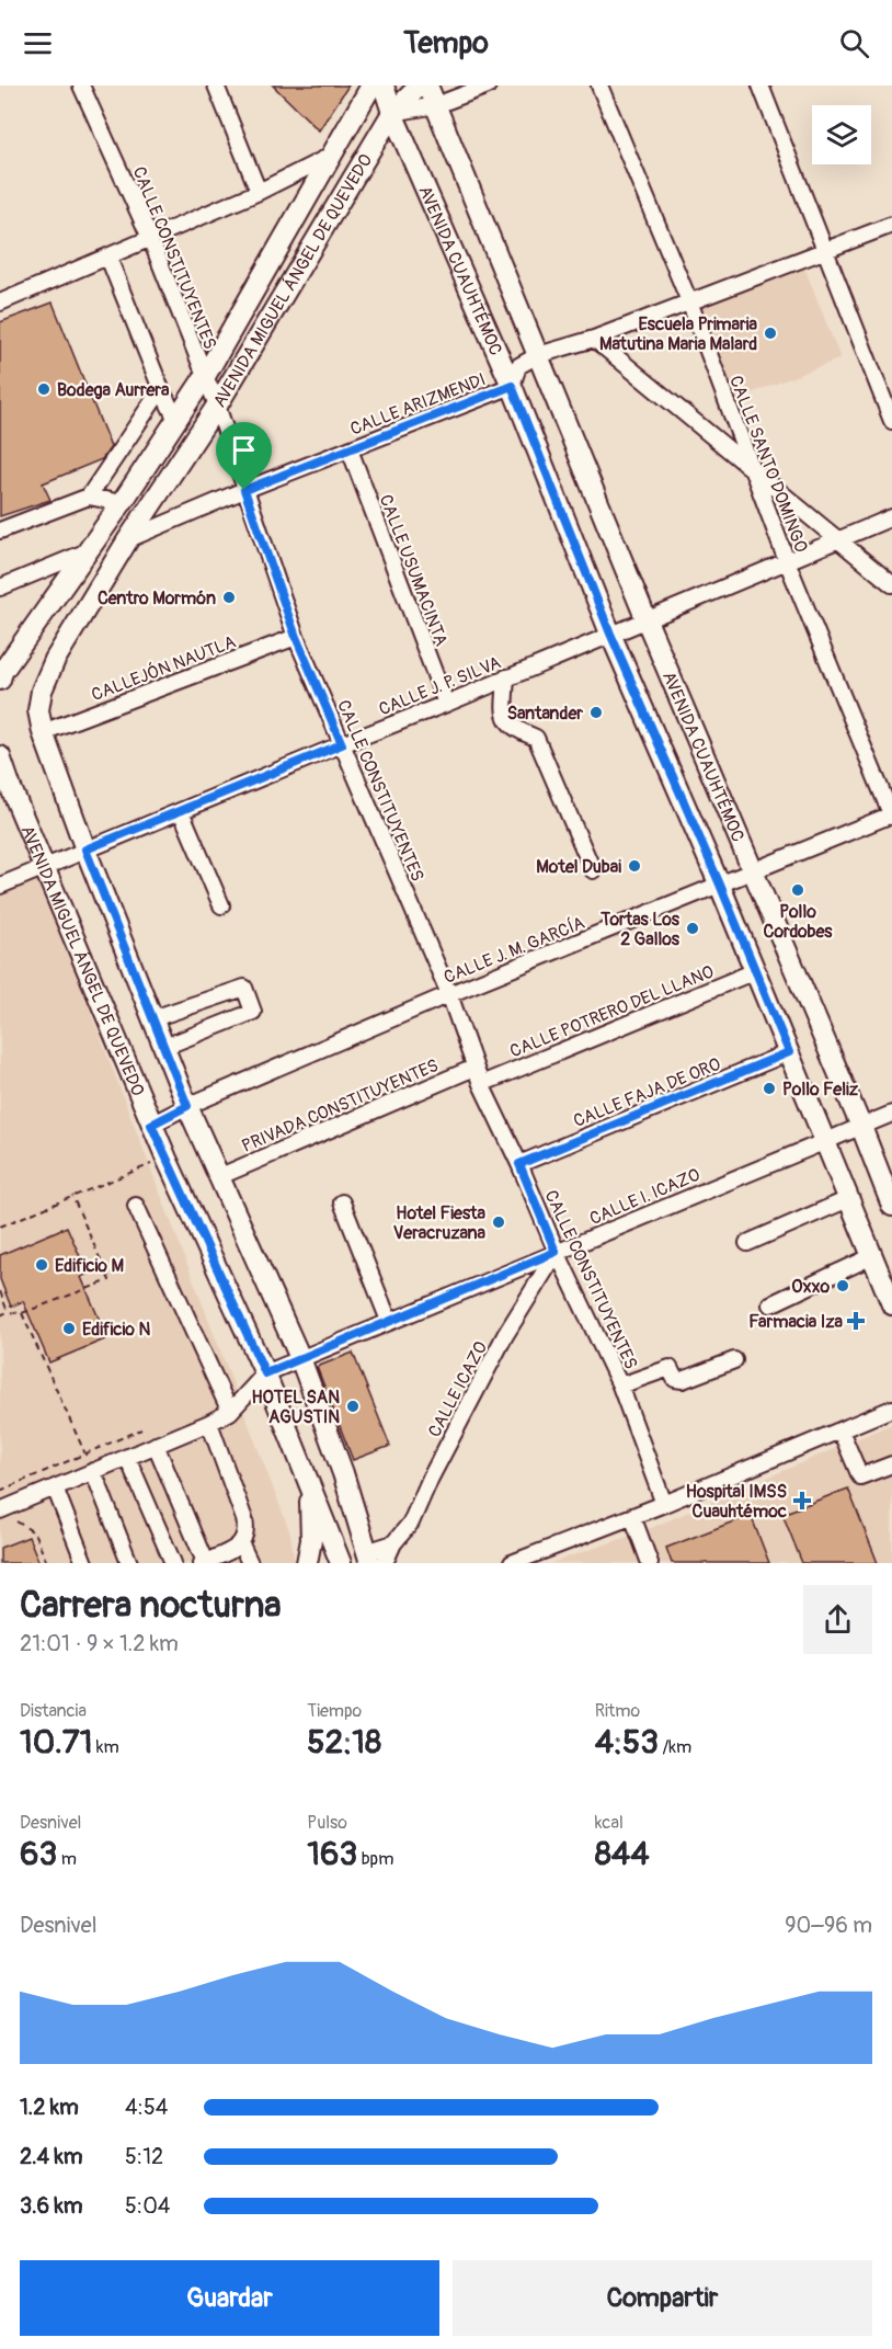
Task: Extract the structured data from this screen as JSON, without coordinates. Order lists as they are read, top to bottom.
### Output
{
  "streets": {
    "main road": ["AVENIDA CUAUHTÉMOC", "AVENIDA MIGUEL ÁNGEL DE QUEVEDO"],
    "street": [
      "CALLE CONSTITUYENTES",
      "CALLE ARIZMENDI",
      "CALLE SANTO DOMINGO",
      "CALLE USUMACINTA",
      "CALLEJÓN NAUTLA",
      "CALLE J. P. SILVA",
      "CALLE J. M. GARCÍA",
      "CALLE POTRERO DEL LLANO",
      "CALLE FAJA DE ORO",
      "PRIVADA CONSTITUYENTES",
      "CALLE I. ICAZO",
      "CALLE ICAZO"
    ]
  },
  "crossings": [
    ["CALLE CONSTITUYENTES", "AVENIDA MIGUEL ÁNGEL DE QUEVEDO"],
    ["CALLE CONSTITUYENTES", "CALLE ARIZMENDI"],
    ["CALLE CONSTITUYENTES", "CALLEJÓN NAUTLA"],
    ["CALLE CONSTITUYENTES", "CALLE J. P. SILVA"],
    ["CALLE CONSTITUYENTES", "CALLE J. M. GARCÍA"],
    ["CALLE CONSTITUYENTES", "CALLE POTRERO DEL LLANO"],
    ["CALLE CONSTITUYENTES", "CALLE FAJA DE ORO"],
    ["CALLE CONSTITUYENTES", "PRIVADA CONSTITUYENTES"],
    ["CALLE CONSTITUYENTES", "CALLE I. ICAZO"],
    ["CALLE CONSTITUYENTES", "CALLE ICAZO"],
    ["AVENIDA CUAUHTÉMOC", "AVENIDA MIGUEL ÁNGEL DE QUEVEDO"],
    ["AVENIDA CUAUHTÉMOC", "CALLE ARIZMENDI"],
    ["AVENIDA CUAUHTÉMOC", "CALLE J. P. SILVA"],
    ["AVENIDA CUAUHTÉMOC", "CALLE J. M. GARCÍA"],
    ["AVENIDA CUAUHTÉMOC", "CALLE POTRERO DEL LLANO"],
    ["AVENIDA CUAUHTÉMOC", "CALLE FAJA DE ORO"],
    ["AVENIDA CUAUHTÉMOC", "CALLE I. ICAZO"],
    ["AVENIDA MIGUEL ÁNGEL DE QUEVEDO", "CALLE ARIZMENDI"],
    ["AVENIDA MIGUEL ÁNGEL DE QUEVEDO", "CALLEJÓN NAUTLA"],
    ["AVENIDA MIGUEL ÁNGEL DE QUEVEDO", "CALLE J. P. SILVA"],
    ["AVENIDA MIGUEL ÁNGEL DE QUEVEDO", "CALLE J. M. GARCÍA"],
    ["AVENIDA MIGUEL ÁNGEL DE QUEVEDO", "PRIVADA CONSTITUYENTES"],
    ["AVENIDA MIGUEL ÁNGEL DE QUEVEDO", "CALLE I. ICAZO"],
    ["CALLE ARIZMENDI", "CALLE SANTO DOMINGO"],
    ["CALLE ARIZMENDI", "CALLE USUMACINTA"],
    ["CALLE SANTO DOMINGO", "CALLE J. P. SILVA"],
    ["CALLE SANTO DOMINGO", "CALLE J. M. GARCÍA"],
    ["CALLE USUMACINTA", "CALLE J. P. SILVA"],
    ["CALLE I. ICAZO", "CALLE ICAZO"]
  ],
  "places": {
    "other": [
      "Escuela Primaria Matutina Maria Malard",
      "Bodega Aurrera",
      "Centro Mormón",
      "Santander",
      "Motel Dubai",
      "Pollo Cordobes",
      "Tortas Los 2 Gallos",
      "Pollo Feliz",
      "Hotel Fiesta Veracruzana",
      "Edificio M",
      "Oxxo",
      "Edificio N",
      "HOTEL SAN AGUSTIN"
    ],
    "health": ["Farmacia Iza", "Hospital IMSS Cuauhtémoc"]
  },
  "page": {
    "header": "Tempo",
    "heading": ["Carrera nocturna", "21:01 · 9 × 1.2 km"],
    "stats": [
      ["Distancia", "10.71 km"],
      ["Tiempo", "52:18"],
      ["Ritmo", "4:53 /km"],
      ["Desnivel", "63 m"],
      ["Pulso", "163 bpm"],
      ["kcal", "844"]
    ],
    "chart": ["Desnivel", "90–96 m"],
    "list": [
      {
        "name": "1.2 km",
        "note": "4:54"
      },
      {
        "name": "2.4 km",
        "note": "5:12"
      },
      {
        "name": "3.6 km",
        "note": "5:04"
      }
    ],
    "buttons": ["Guardar", "Compartir"]
  }
}
